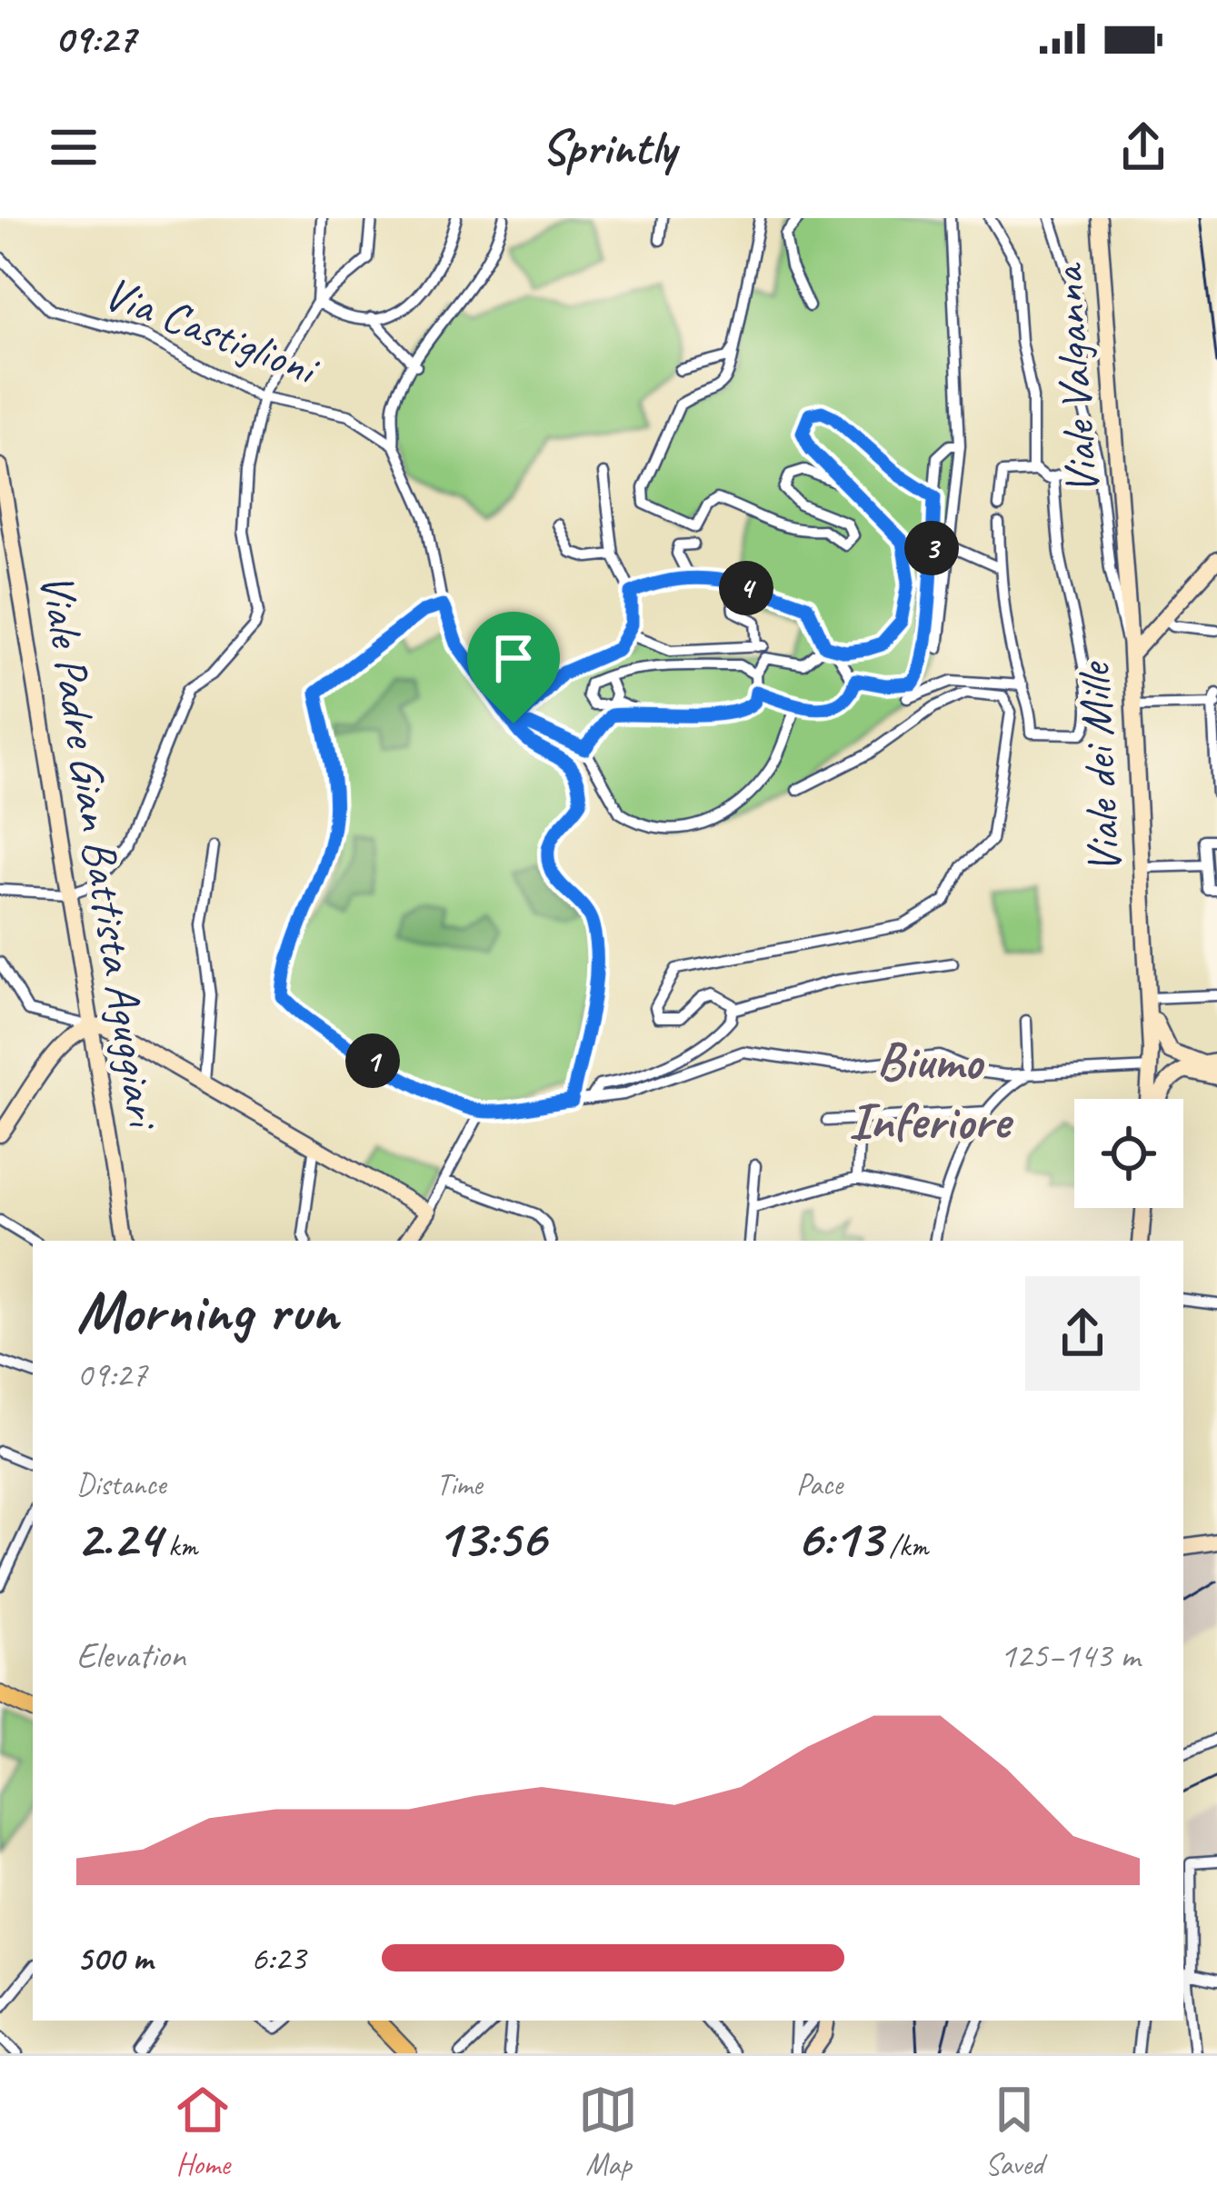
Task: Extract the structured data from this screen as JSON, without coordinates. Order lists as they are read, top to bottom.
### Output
{
  "streets": {
    "main road": ["Viale Valganna", "Viale dei Mille", "Viale Padre Gian Battista Aguggiari"],
    "street": ["Via Castiglioni"]
  },
  "crossings": [
    ["Viale Valganna", "Viale dei Mille"]
  ],
  "districts": ["Biumo Inferiore"],
  "page": {
    "status": "09:27",
    "header": "Sprintly",
    "pins": ["3", "4", "1"],
    "heading": ["Morning run", "09:27"],
    "stats": [
      ["Distance", "2.24 km"],
      ["Time", "13:56"],
      ["Pace", "6:13 /km"]
    ],
    "chart": ["Elevation", "125–143 m"],
    "list": [
      {
        "name": "500 m",
        "note": "6:23"
      }
    ],
    "tabs": ["Home", "Map", "Saved"]
  }
}
